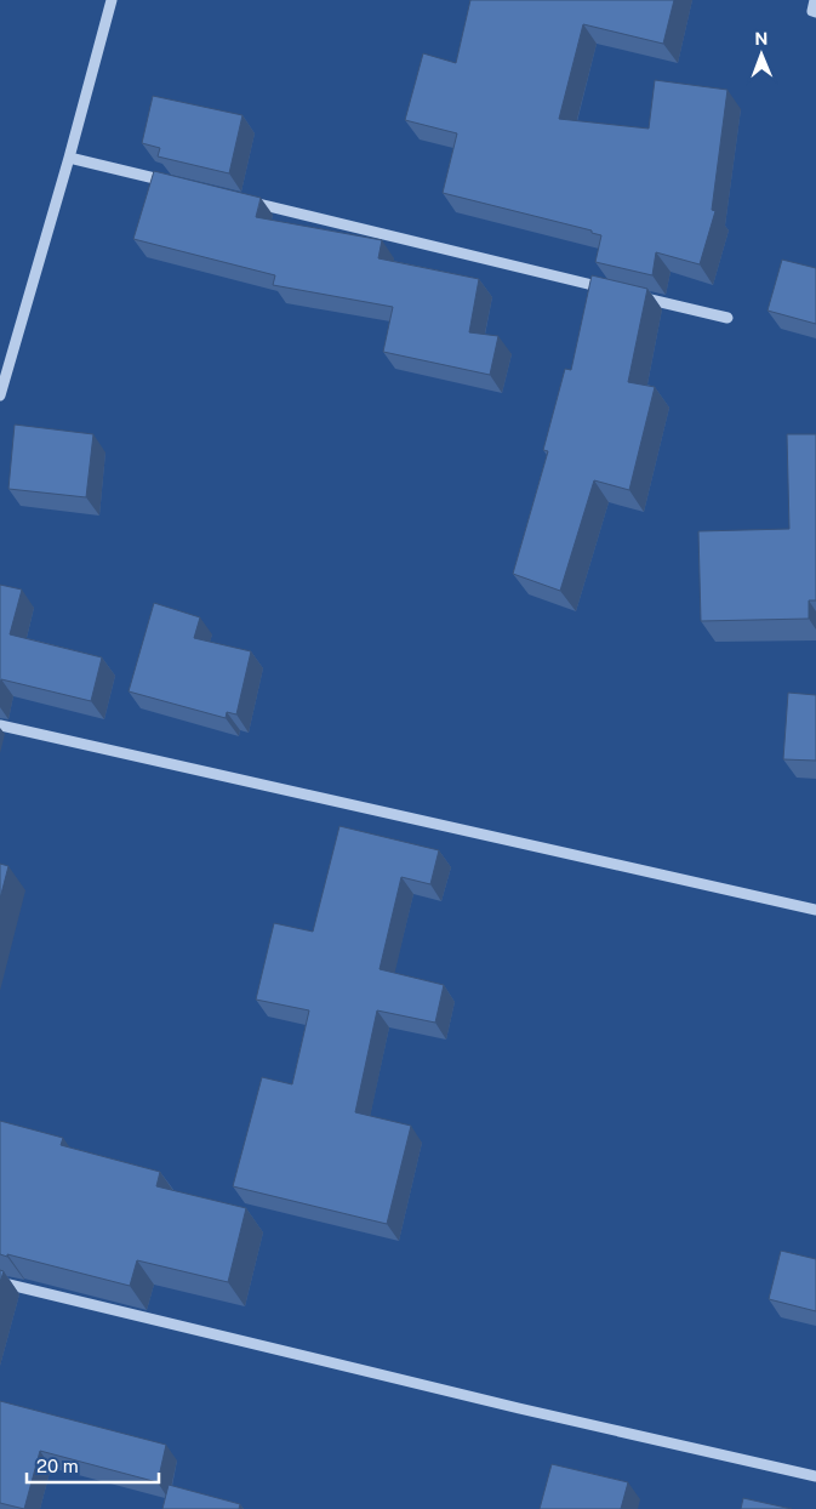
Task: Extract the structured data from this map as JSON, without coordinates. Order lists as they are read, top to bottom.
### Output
{
  "scale_bar": "20 m",
  "north": "top"
}
